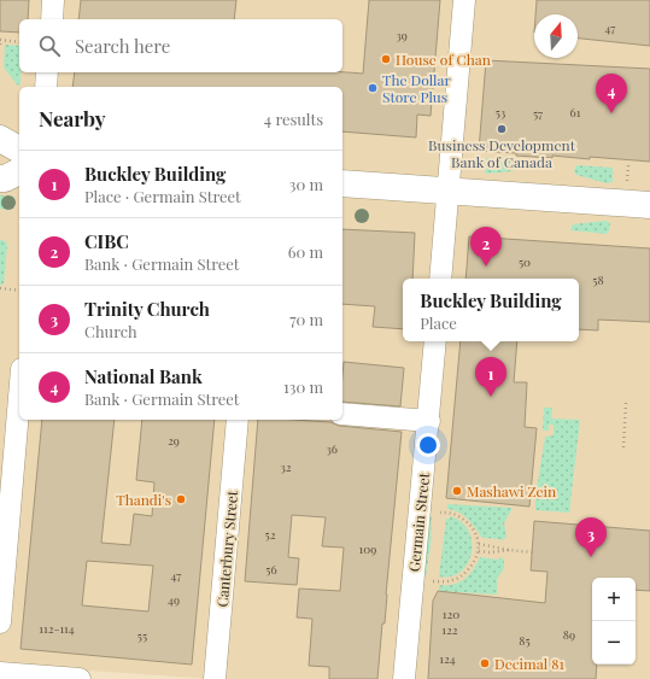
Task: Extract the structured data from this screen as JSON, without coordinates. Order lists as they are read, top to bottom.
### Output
{
  "streets": {
    "street": ["Germain Street", "Canterbury Street"]
  },
  "places": [
    "House of Chan",
    "The Dollar Store Plus",
    "Business Development Bank of Canada",
    "Mashawi Zein",
    "Thandi's",
    "Decimal 81"
  ],
  "house_numbers": [
    "47",
    "39",
    "53",
    "61",
    "57",
    "50",
    "58",
    "29",
    "36",
    "32",
    "52",
    "109",
    "56",
    "47",
    "49",
    "120",
    "112-114",
    "122",
    "89",
    "55",
    "85",
    "124"
  ],
  "north": "top",
  "page": {
    "search": "Search here",
    "pins": [
      "4",
      "2",
      "1",
      "3"
    ],
    "heading": ["Nearby", "4 results"],
    "list": [
      {
        "mark": "1",
        "name": "Buckley Building",
        "note": "Place · Germain Street",
        "value": "30 m"
      },
      {
        "mark": "2",
        "name": "CIBC",
        "note": "Bank · Germain Street",
        "value": "60 m"
      },
      {
        "mark": "3",
        "name": "Trinity Church",
        "note": "Church",
        "value": "70 m"
      },
      {
        "mark": "4",
        "name": "National Bank",
        "note": "Bank · Germain Street",
        "value": "130 m"
      }
    ],
    "popup": ["Buckley Building", "Place"],
    "map_buttons": ["+", "−"]
  }
}
